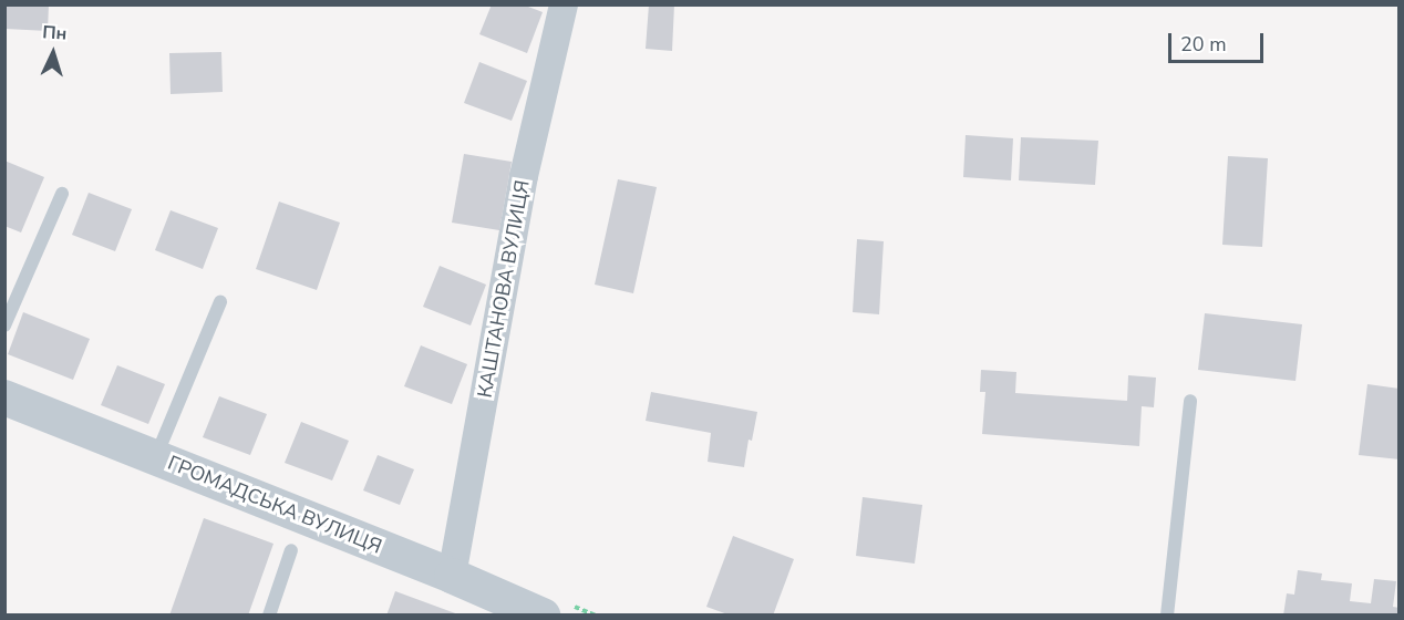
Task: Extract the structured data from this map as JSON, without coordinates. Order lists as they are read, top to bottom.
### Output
{
  "streets": {
    "street": ["КАШТАНОВА ВУЛИЦЯ", "ГРОМАДСЬКА ВУЛИЦЯ"]
  },
  "crossings": [
    ["КАШТАНОВА ВУЛИЦЯ", "ГРОМАДСЬКА ВУЛИЦЯ"]
  ],
  "scale_bar": "20 m",
  "north": "top"
}
